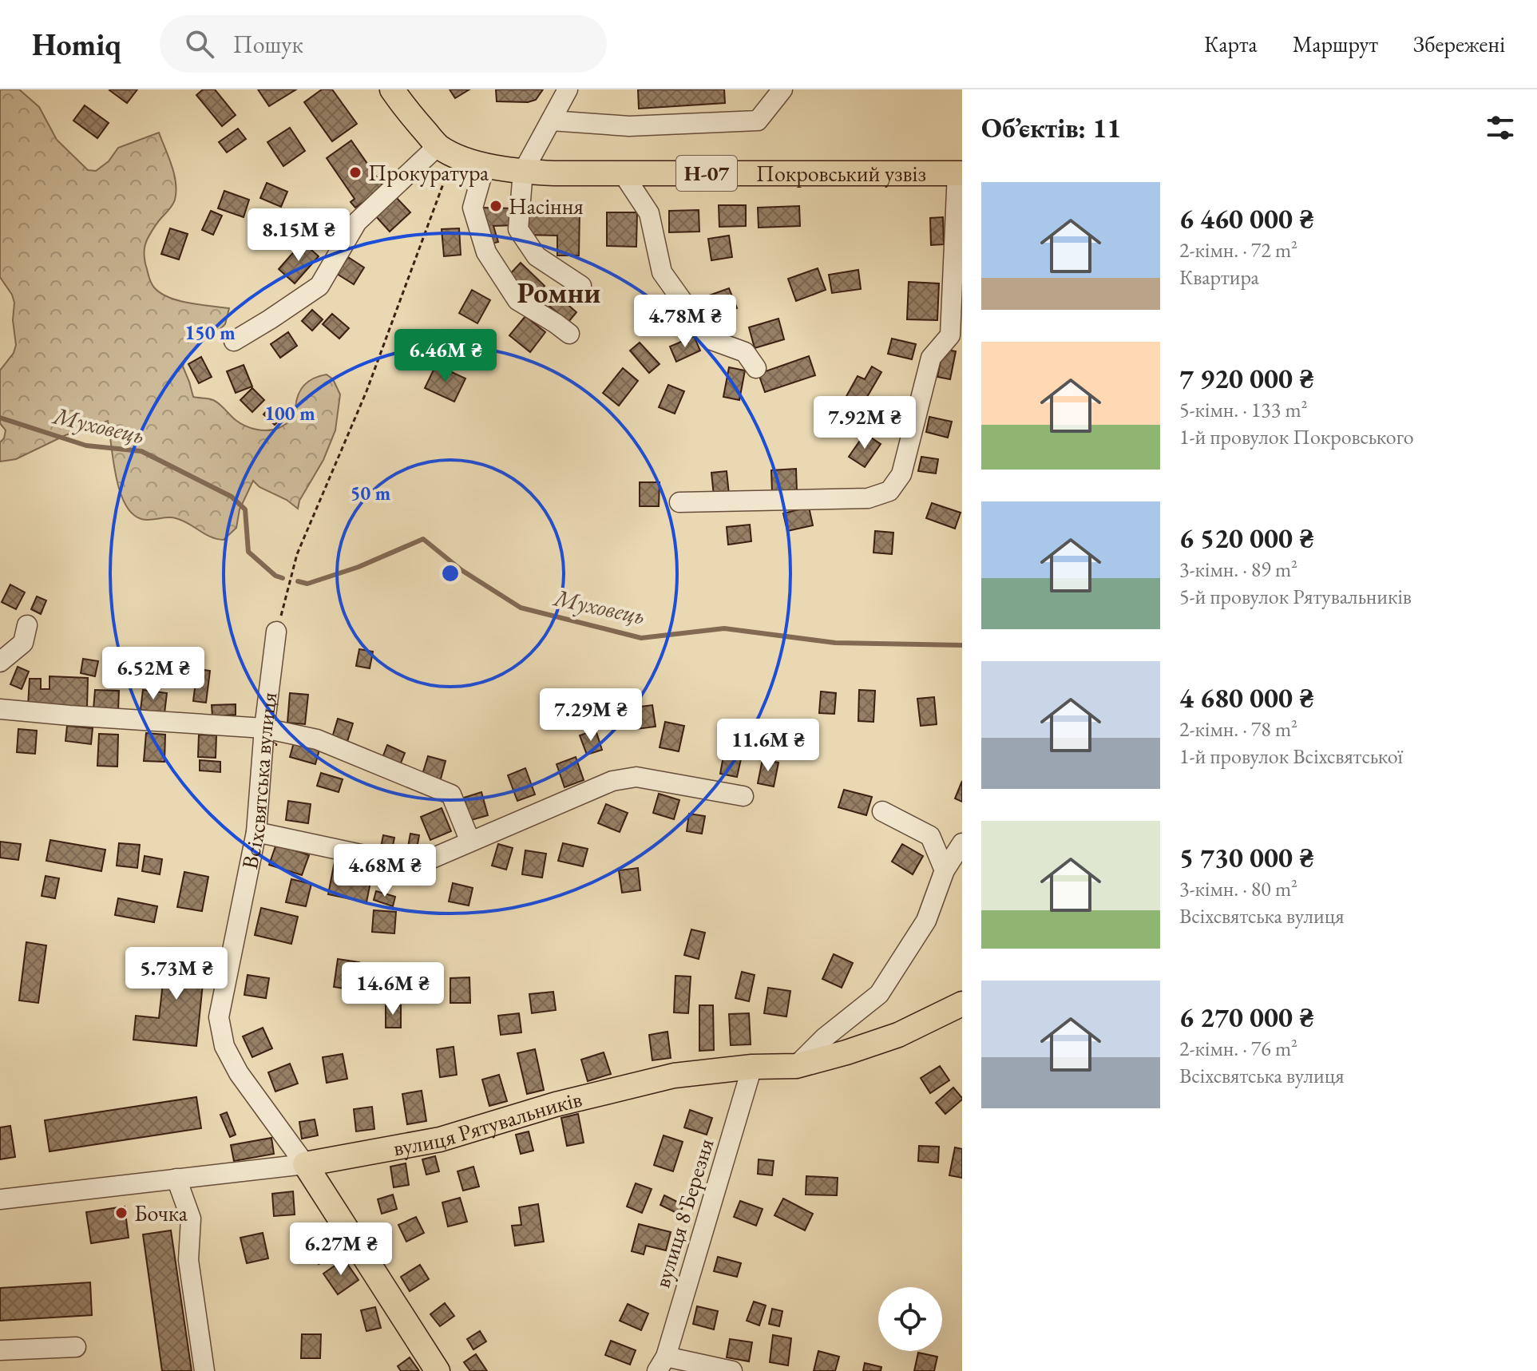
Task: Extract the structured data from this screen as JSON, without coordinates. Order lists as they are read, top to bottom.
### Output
{
  "streets": {
    "main road": [
      "Н-07",
      "Покровський узвіз",
      "Всіхсвятська вулиця",
      "вулиця Рятувальників"
    ],
    "street": ["вулиця 8 Березня"]
  },
  "crossings": [
    ["Всіхсвятська вулиця", "вулиця Рятувальників"],
    ["вулиця Рятувальників", "вулиця 8 Березня"]
  ],
  "districts": ["Ромни"],
  "water": ["Муховець"],
  "places": ["Прокуратура", "Насіння", "Бочка"],
  "page": {
    "header": "Homiq",
    "search": "Пошук",
    "nav": ["Карта", "Маршрут", "Збережені"],
    "heading": "Об’єктів: 11",
    "list": [
      {
        "name": "6 460 000 ₴",
        "note": "2-кімн. · 72 m² · Квартира"
      },
      {
        "name": "7 920 000 ₴",
        "note": "5-кімн. · 133 m² · 1-й провулок Покровського"
      },
      {
        "name": "6 520 000 ₴",
        "note": "3-кімн. · 89 m² · 5-й провулок Рятувальників"
      },
      {
        "name": "4 680 000 ₴",
        "note": "2-кімн. · 78 m² · 1-й провулок Всіхсвятської"
      },
      {
        "name": "5 730 000 ₴",
        "note": "3-кімн. · 80 m² · Всіхсвятська вулиця"
      },
      {
        "name": "6 270 000 ₴",
        "note": "2-кімн. · 76 m² · Всіхсвятська вулиця"
      }
    ],
    "price": [
      "8.15M ₴",
      "4.78M ₴",
      "6.46M ₴",
      "7.92M ₴",
      "6.52M ₴",
      "7.29M ₴",
      "11.6M ₴",
      "4.68M ₴",
      "5.73M ₴",
      "14.6M ₴",
      "6.27M ₴"
    ]
  },
  "rings": ["150 m", "100 m", "50 m"]
}
